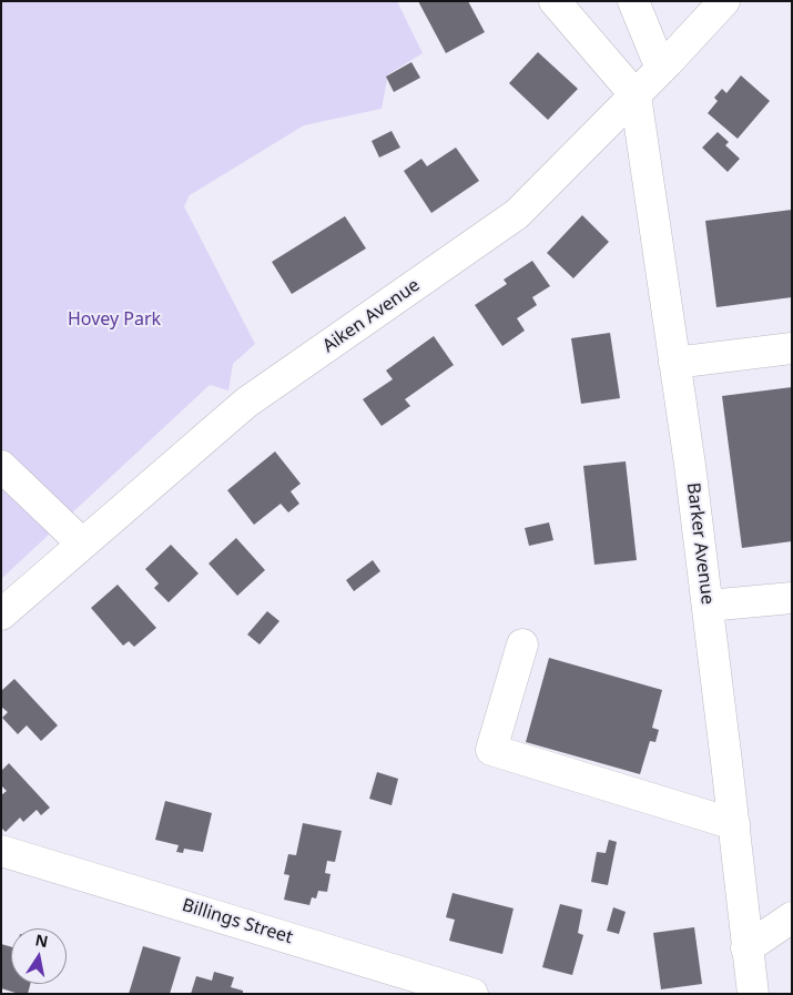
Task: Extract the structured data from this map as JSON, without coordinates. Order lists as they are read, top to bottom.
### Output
{
  "streets": {
    "street": ["Aiken Avenue", "Barker Avenue", "Billings Street"]
  },
  "crossings": [
    ["Aiken Avenue", "Barker Avenue"]
  ],
  "parks": ["Hovey Park"],
  "north": "top"
}
